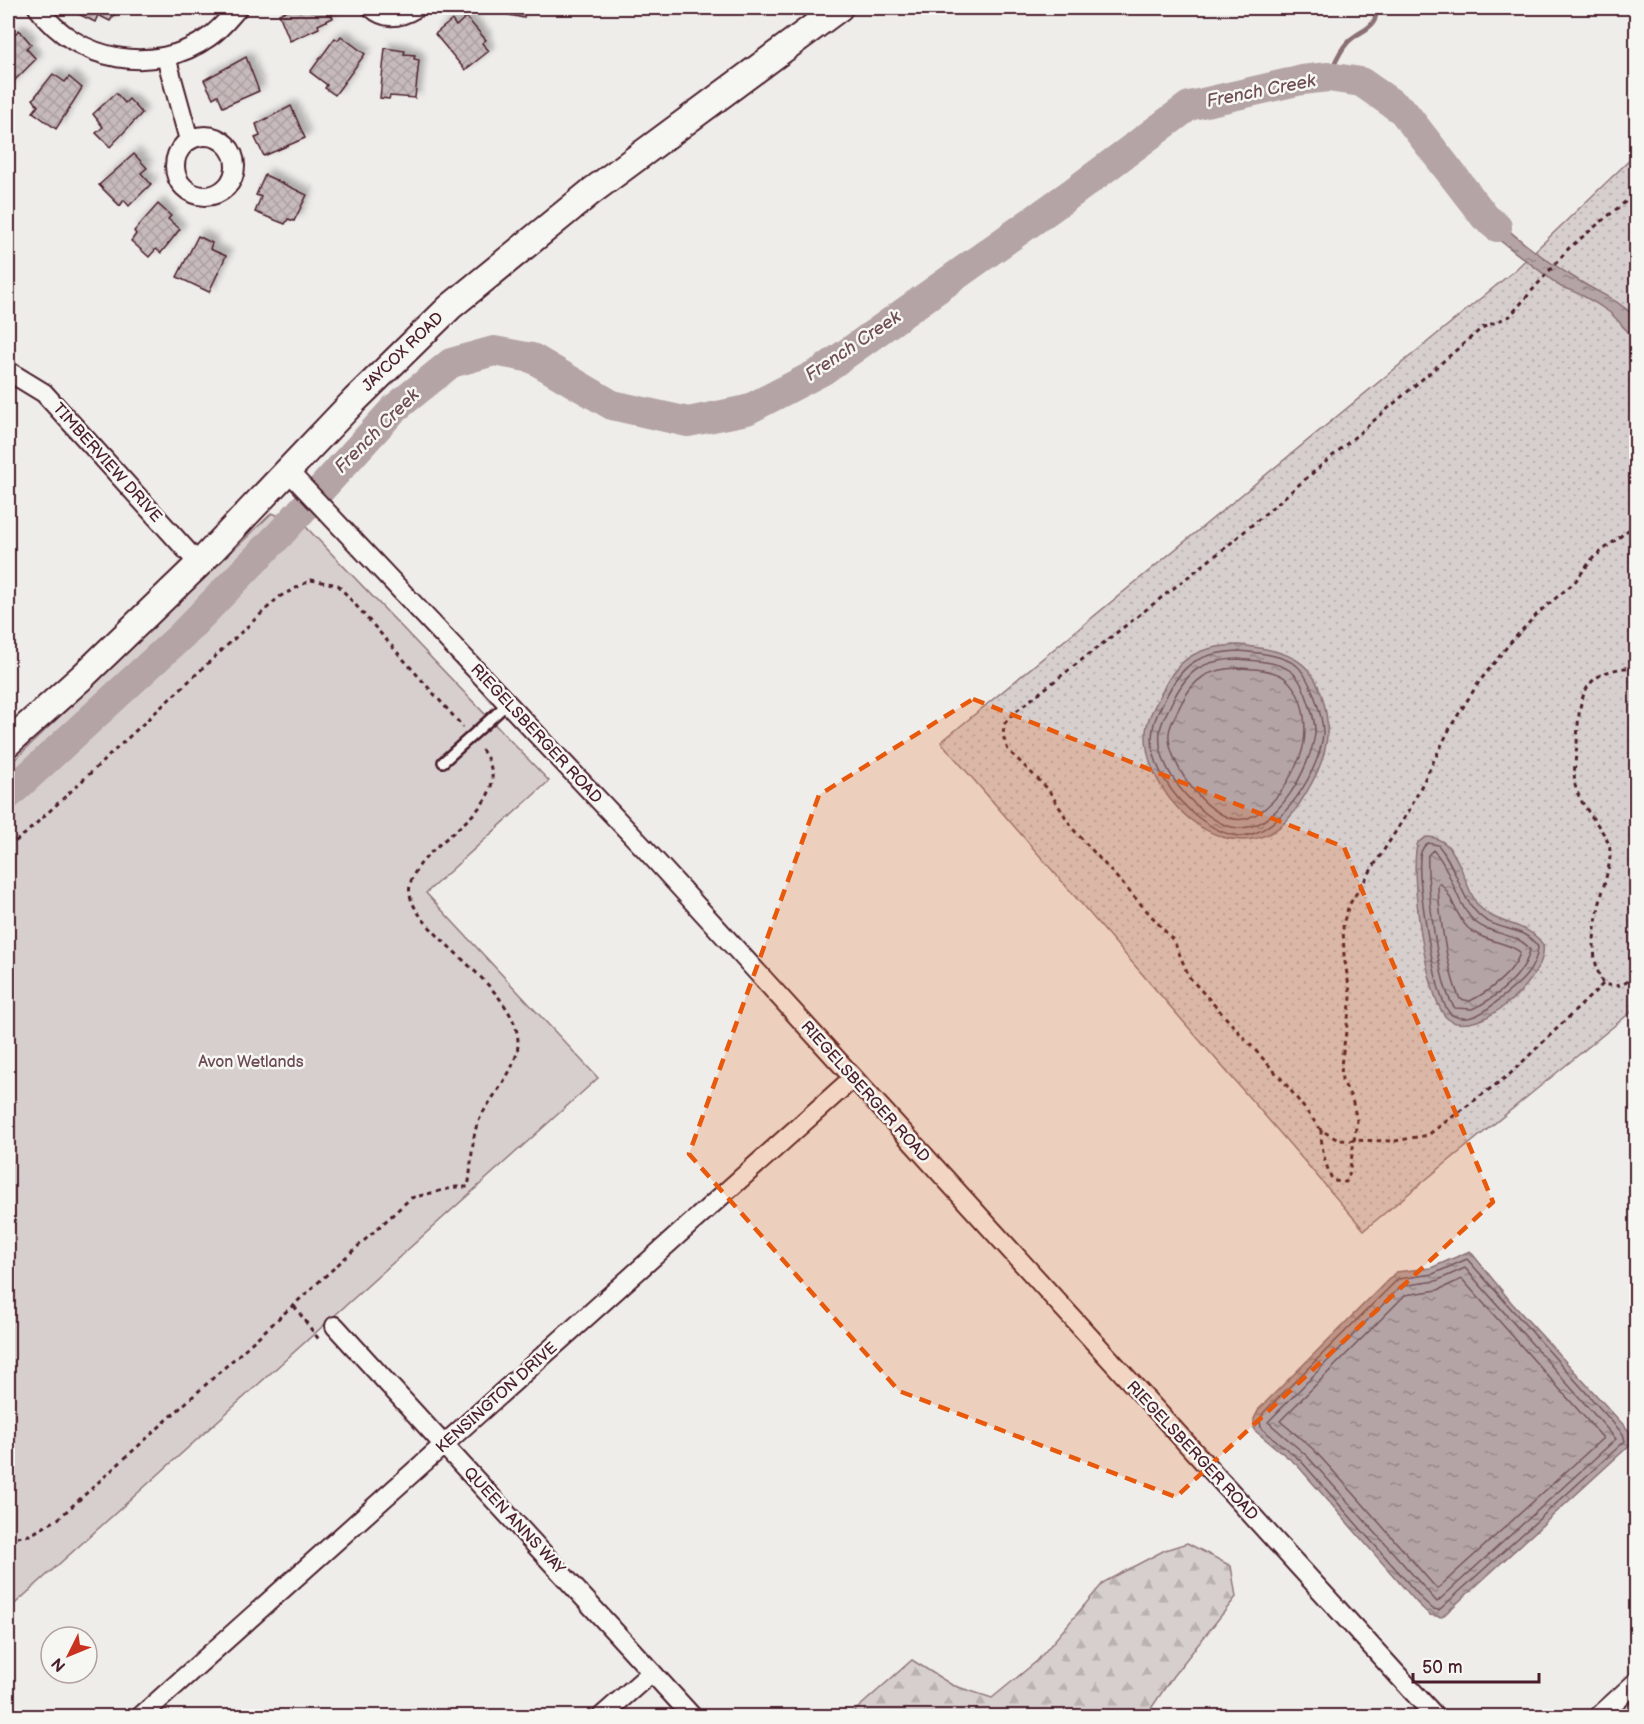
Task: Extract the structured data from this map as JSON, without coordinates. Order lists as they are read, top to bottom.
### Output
{
  "streets": {
    "street": [
      "JAYCOX ROAD",
      "TIMBERVIEW DRIVE",
      "RIEGELSBERGER ROAD",
      "KENSINGTON DRIVE",
      "QUEEN ANNS WAY"
    ]
  },
  "crossings": [
    ["JAYCOX ROAD", "TIMBERVIEW DRIVE"],
    ["JAYCOX ROAD", "RIEGELSBERGER ROAD"],
    ["RIEGELSBERGER ROAD", "KENSINGTON DRIVE"],
    ["KENSINGTON DRIVE", "QUEEN ANNS WAY"]
  ],
  "water": ["French Creek"],
  "parks": ["Avon Wetlands"],
  "scale_bar": "50 m",
  "north": "bottom left"
}
